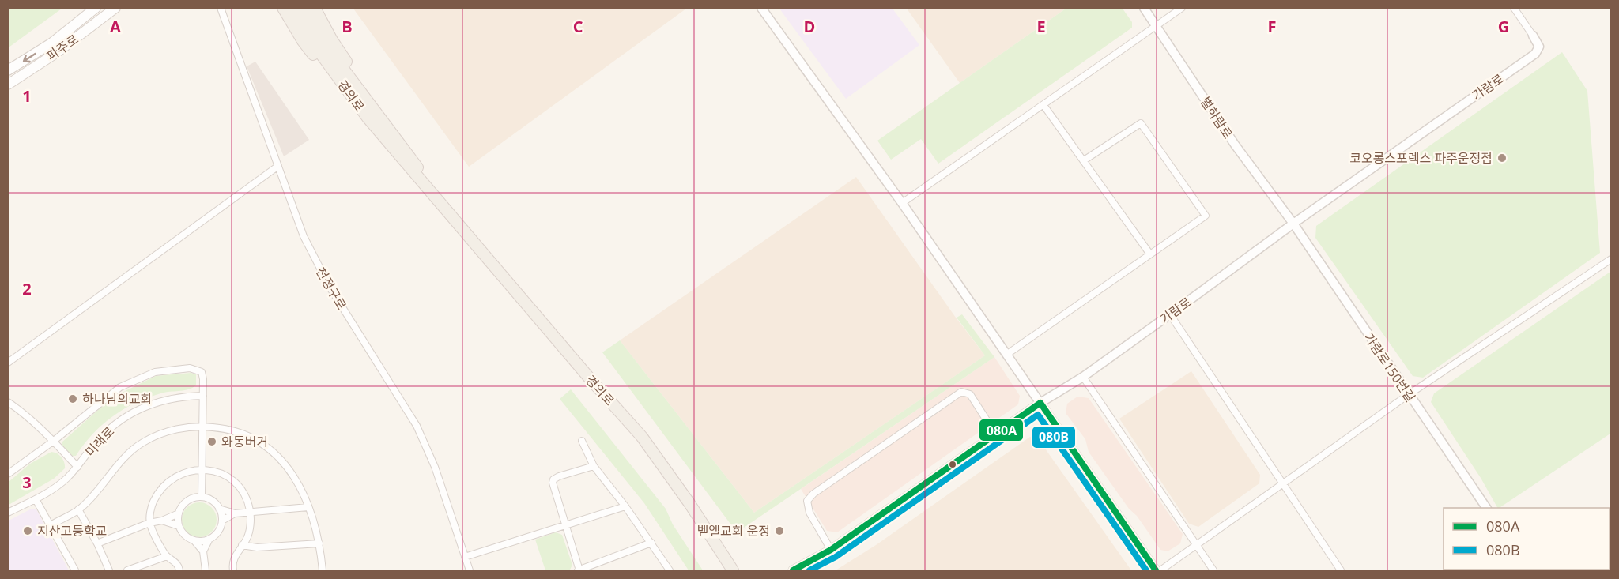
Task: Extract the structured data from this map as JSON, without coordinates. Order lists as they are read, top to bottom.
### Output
{
  "streets": {
    "main road": ["파주로", "경의로"],
    "street": [
      "가람로",
      "별하람로",
      "천정구로",
      "가람로150번길",
      "미래로"
    ]
  },
  "crossings": [
    ["가람로", "별하람로"],
    ["가람로", "가람로150번길"],
    ["별하람로", "가람로150번길"]
  ],
  "places": [
    "코오롱스포렉스 파주운정점",
    "하나님의교회",
    "와동버거",
    "지산고등학교",
    "벧엘교회 운정"
  ],
  "lines": ["transit line 080A", "transit line 080B"],
  "legend": ["080A", "080B"],
  "grid": {
    "columns": [
      "A",
      "B",
      "C",
      "D",
      "E",
      "F",
      "G"
    ],
    "rows": ["1", "2", "3"]
  }
}
